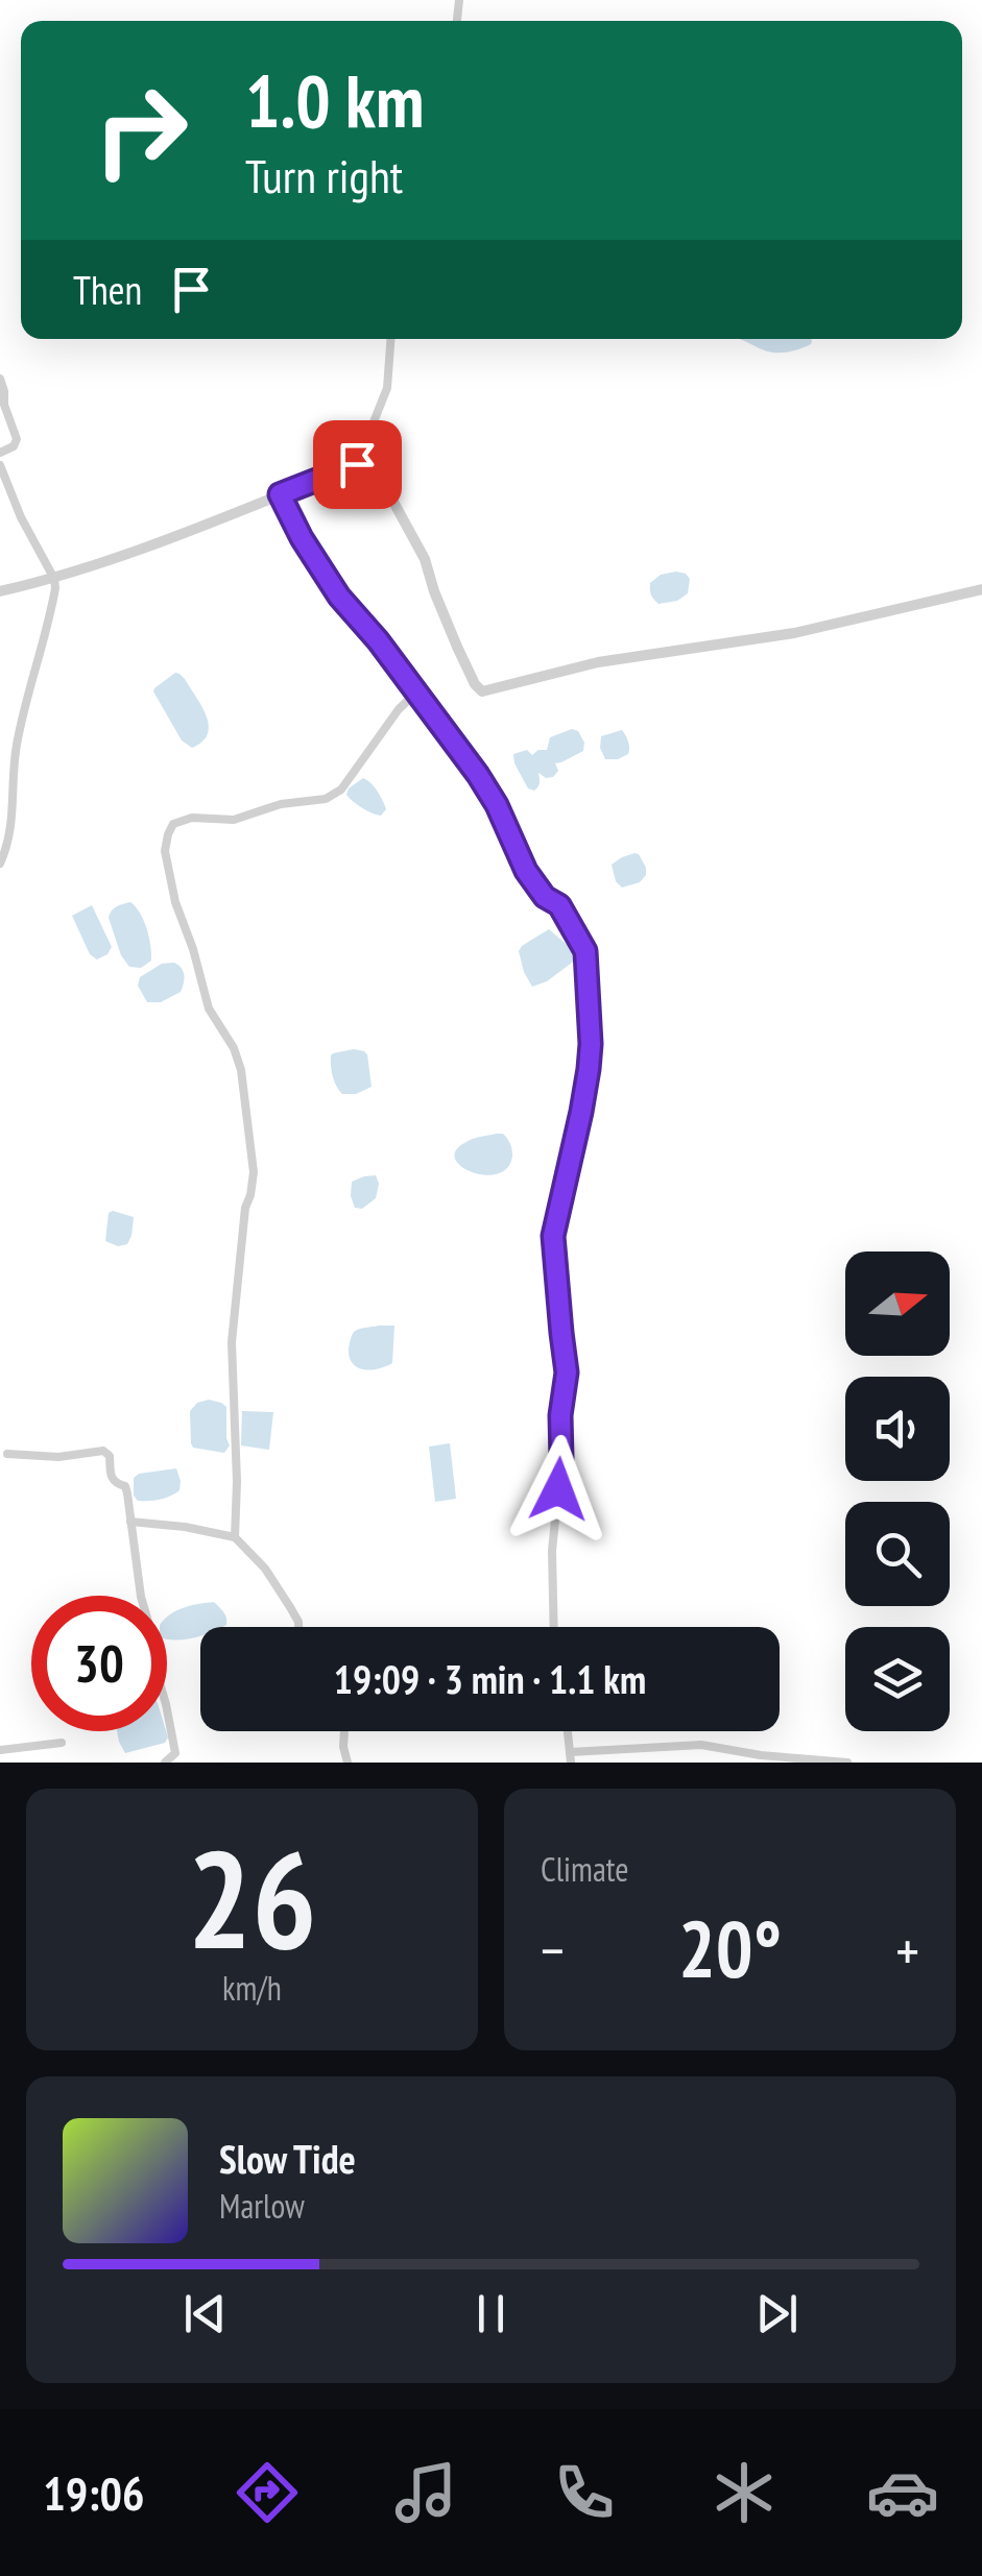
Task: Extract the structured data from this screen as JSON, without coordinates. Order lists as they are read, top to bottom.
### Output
{
  "north": "right",
  "page": {
    "turn": ["1.0 km", "Turn right"],
    "then": "Then",
    "limit": "30",
    "trip": "19:09 · 3 min · 1.1 km",
    "tile": [
      ["26", "km/h"],
      "Climate"
    ],
    "heat": ["−", "20°", "+"],
    "song": ["Slow Tide", "Marlow"],
    "tabs": "19:06"
  }
}
